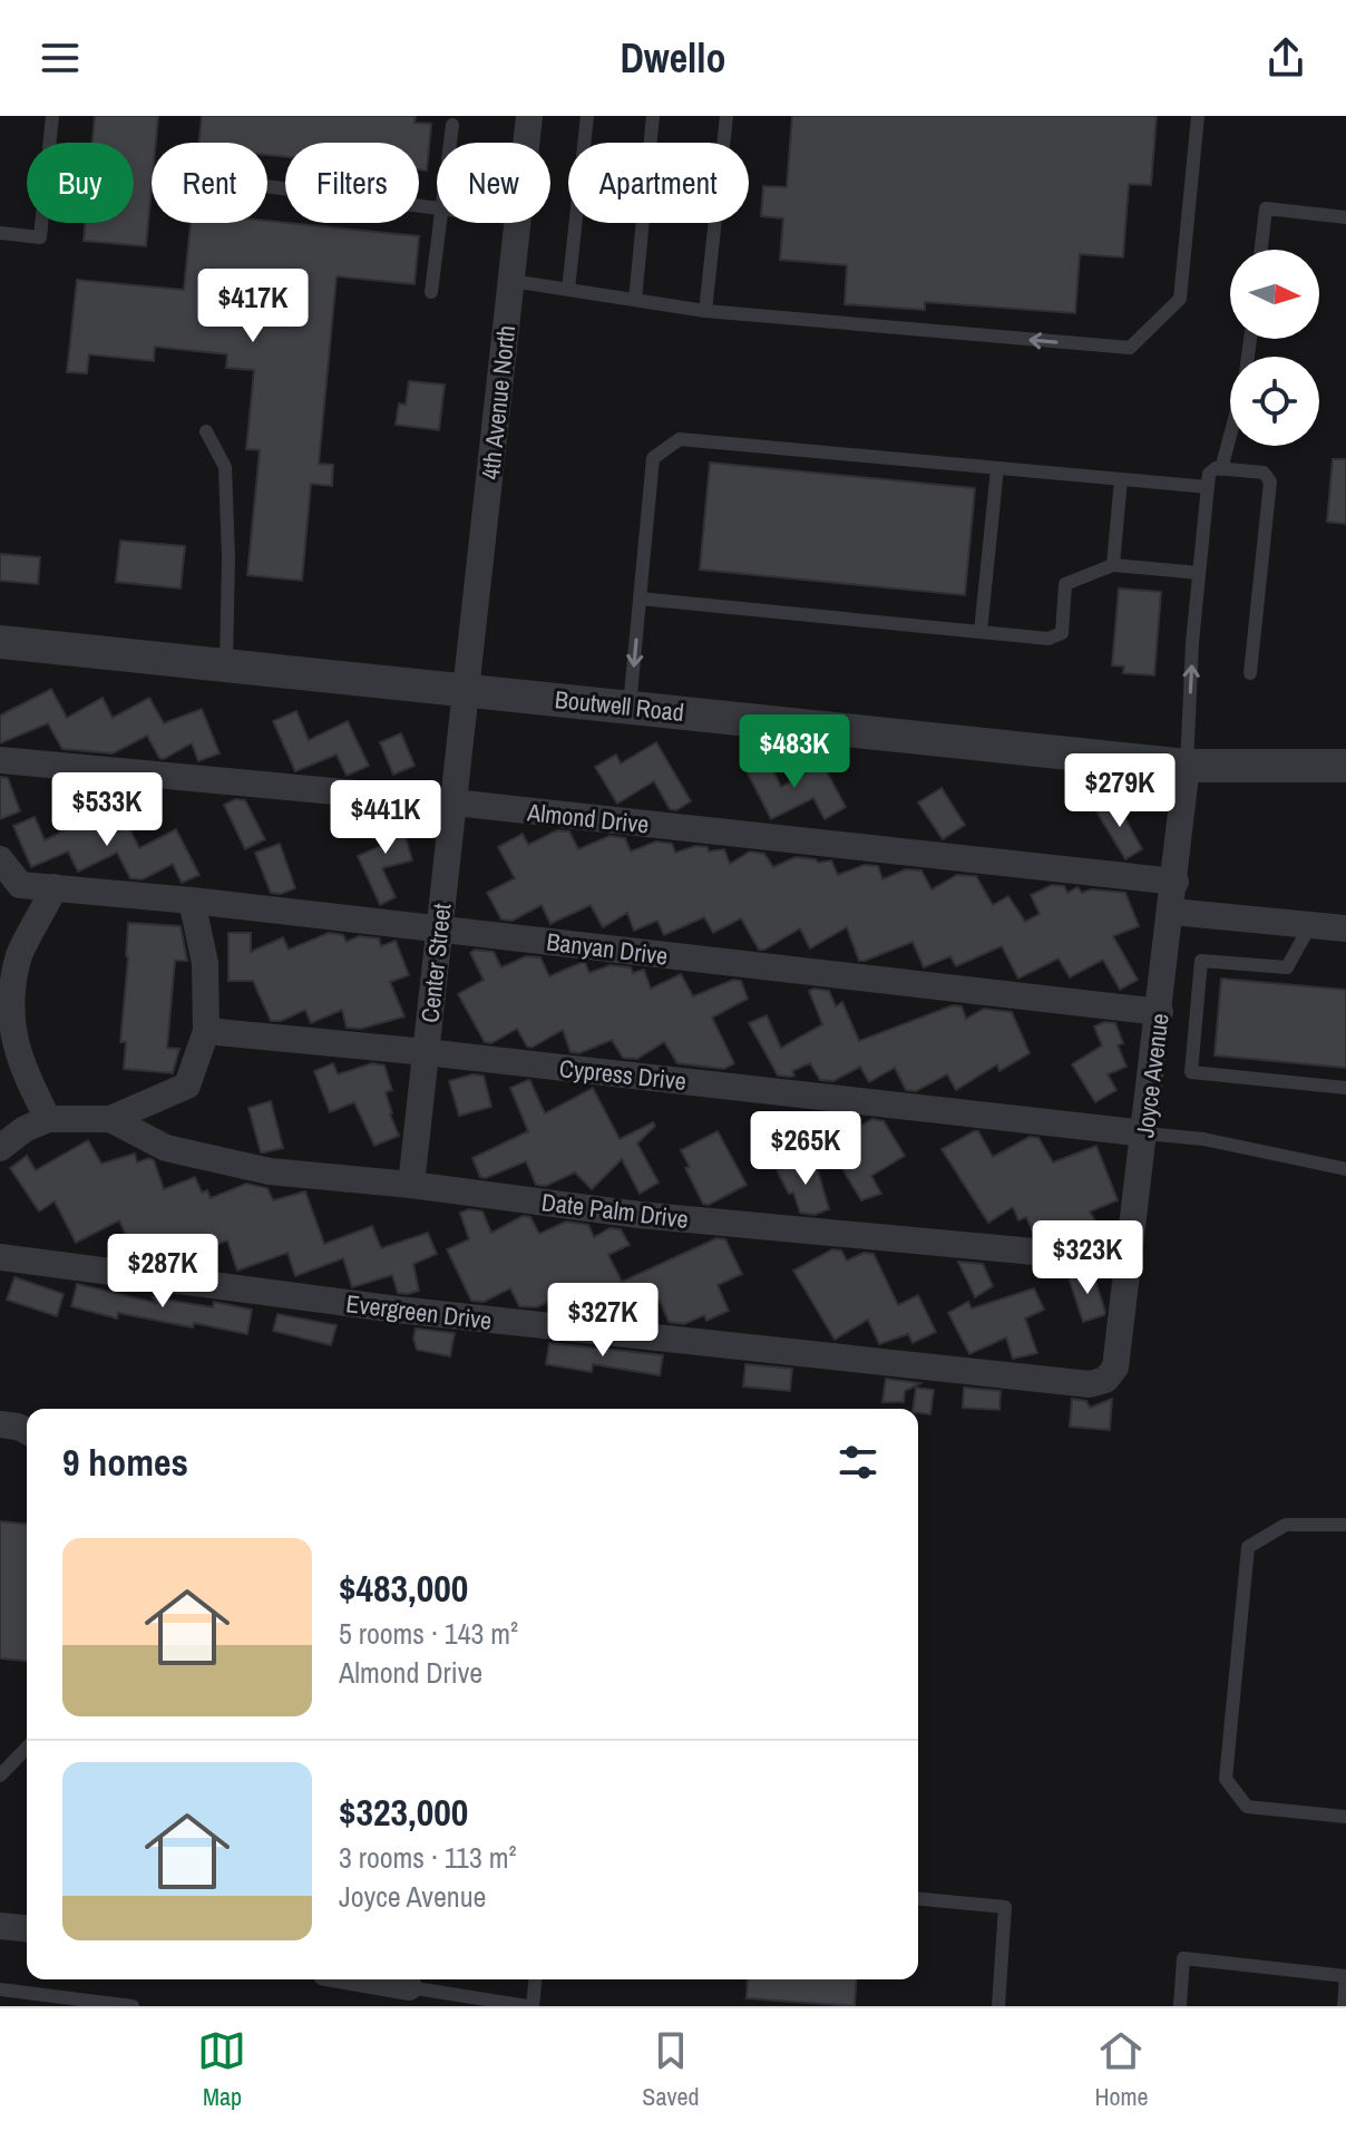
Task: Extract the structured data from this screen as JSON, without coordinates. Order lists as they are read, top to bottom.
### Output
{
  "streets": {
    "street": [
      "4th Avenue North",
      "Boutwell Road",
      "Almond Drive",
      "Banyan Drive",
      "Center Street",
      "Cypress Drive",
      "Joyce Avenue",
      "Date Palm Drive",
      "Evergreen Drive"
    ]
  },
  "crossings": [
    ["4th Avenue North", "Boutwell Road"],
    ["4th Avenue North", "Center Street"],
    ["Boutwell Road", "Center Street"],
    ["Boutwell Road", "Joyce Avenue"],
    ["Almond Drive", "Center Street"],
    ["Almond Drive", "Joyce Avenue"],
    ["Banyan Drive", "Center Street"],
    ["Banyan Drive", "Cypress Drive"],
    ["Banyan Drive", "Joyce Avenue"],
    ["Banyan Drive", "Date Palm Drive"],
    ["Center Street", "Cypress Drive"],
    ["Center Street", "Date Palm Drive"],
    ["Cypress Drive", "Joyce Avenue"],
    ["Cypress Drive", "Date Palm Drive"],
    ["Joyce Avenue", "Date Palm Drive"],
    ["Joyce Avenue", "Evergreen Drive"]
  ],
  "north": "right",
  "page": {
    "header": "Dwello",
    "chip": [
      "Buy",
      "Rent",
      "Filters",
      "New",
      "Apartment"
    ],
    "price": [
      "$417K",
      "$483K",
      "$279K",
      "$533K",
      "$441K",
      "$265K",
      "$323K",
      "$287K",
      "$327K"
    ],
    "heading": "9 homes",
    "list": [
      {
        "name": "$483,000",
        "note": "5 rooms · 143 m² · Almond Drive"
      },
      {
        "name": "$323,000",
        "note": "3 rooms · 113 m² · Joyce Avenue"
      }
    ],
    "tabs": ["Map", "Saved", "Home"]
  }
}
